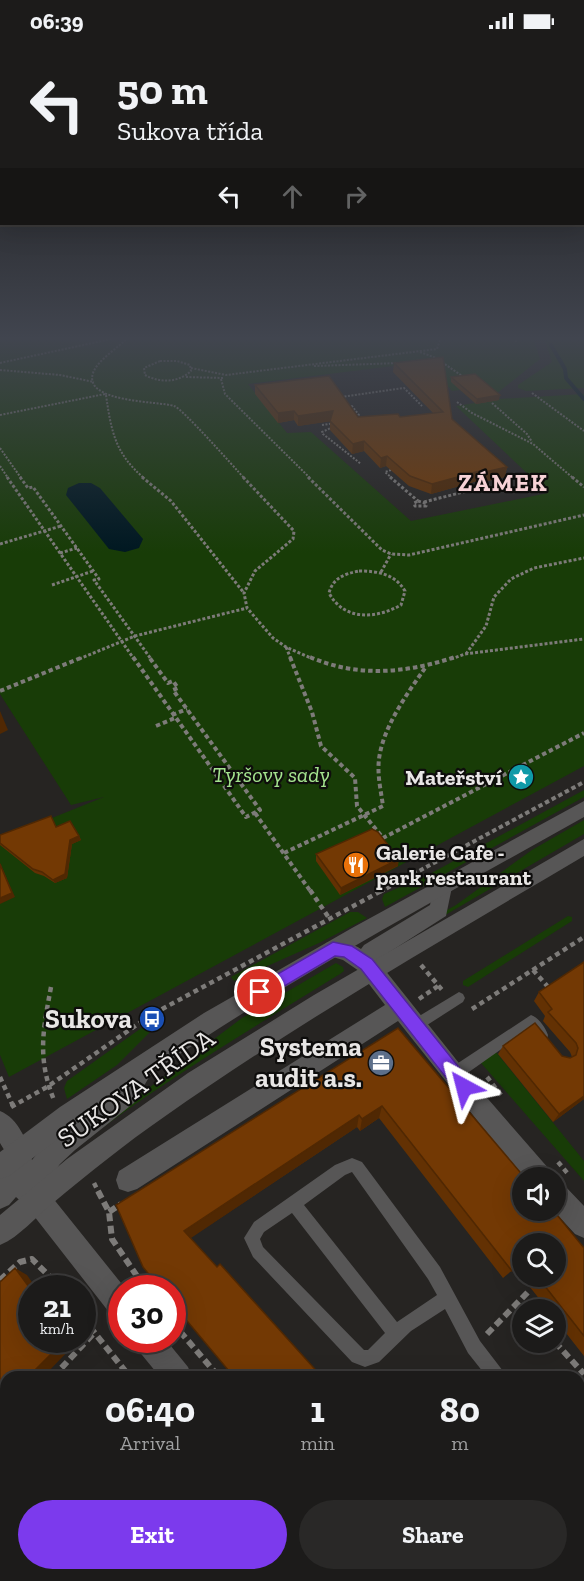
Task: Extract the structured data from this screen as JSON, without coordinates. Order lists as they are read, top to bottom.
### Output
{
  "streets": {
    "street": ["SUKOVA TŘÍDA"]
  },
  "districts": ["ZÁMEK"],
  "parks": ["Tyršovy sady"],
  "places": {
    "place": ["Mateřství"],
    "restaurant": ["Galerie Cafe - park restaurant"],
    "bus stop": ["Sukova"],
    "office": ["Systema audit a.s."]
  },
  "page": {
    "status": "06:39",
    "turn": ["50 m", "Sukova třída"],
    "speed": "21 km/h",
    "limit": "30",
    "eta": [
      "06:40",
      "Arrival",
      "1",
      "min",
      "80",
      "m"
    ],
    "buttons": ["Exit", "Share"]
  }
}
